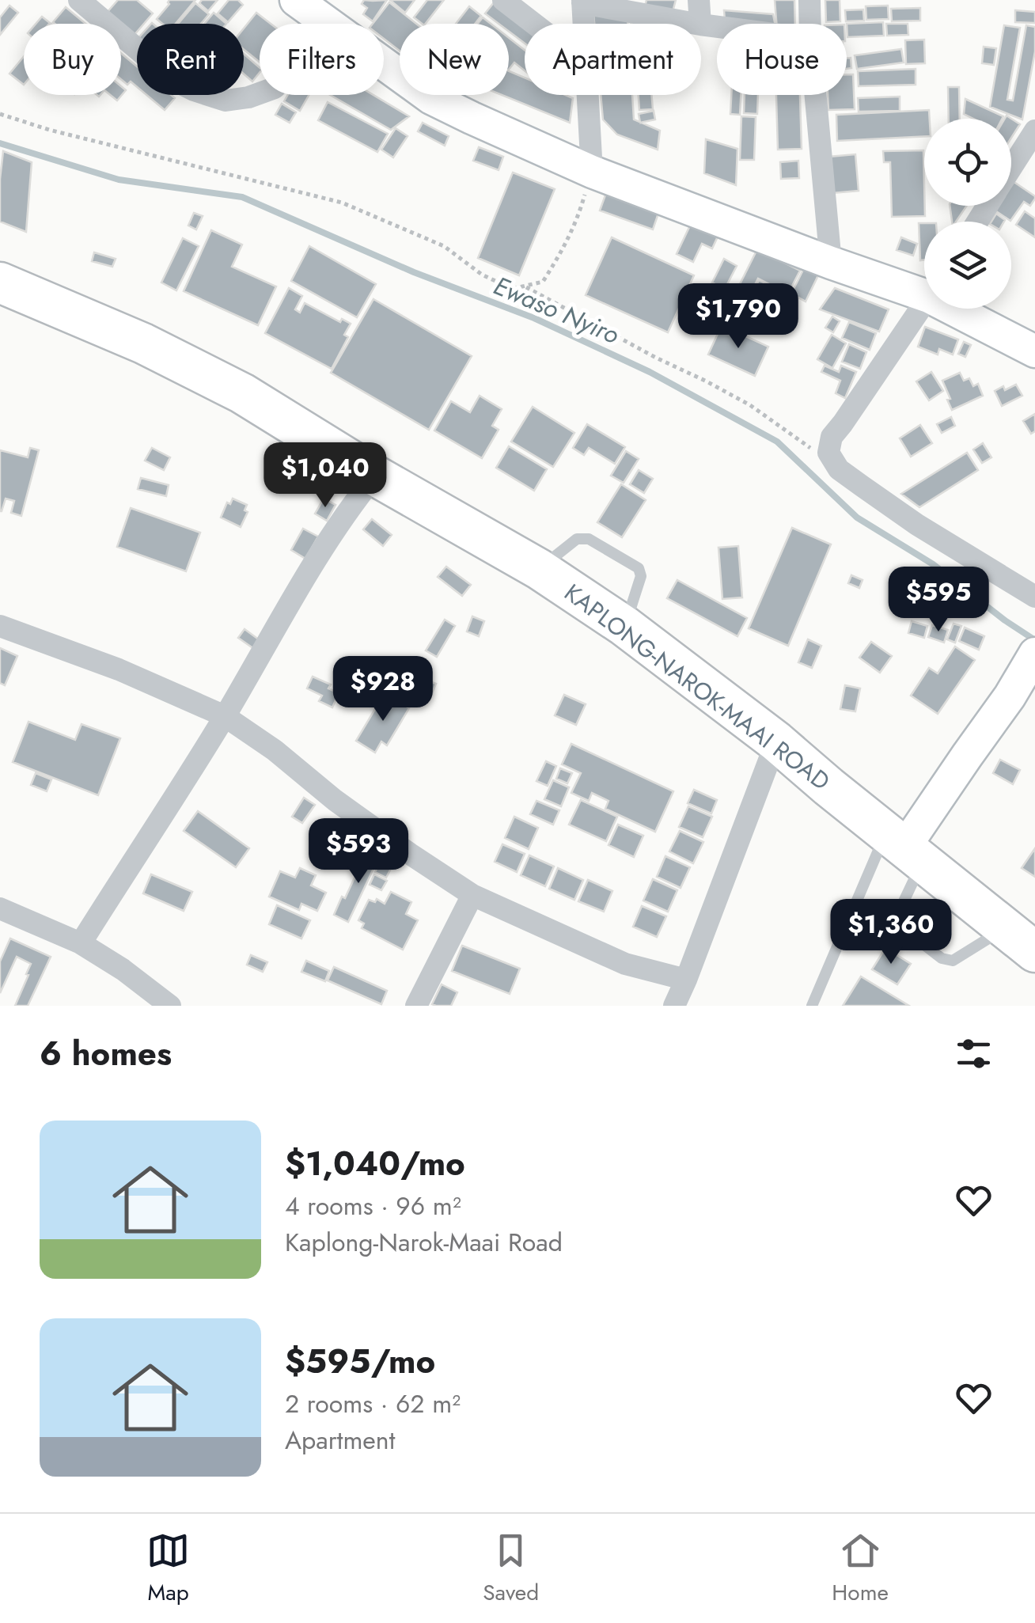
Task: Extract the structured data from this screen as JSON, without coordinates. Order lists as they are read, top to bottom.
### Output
{
  "streets": {
    "highway": ["KAPLONG-NAROK-MAAI ROAD"]
  },
  "water": ["Ewaso Nyiro"],
  "page": {
    "chip": [
      "Buy",
      "Rent",
      "Filters",
      "New",
      "Apartment",
      "House"
    ],
    "price": [
      "$1,790",
      "$1,040",
      "$595",
      "$928",
      "$593",
      "$1,360"
    ],
    "heading": "6 homes",
    "list": [
      {
        "name": "$1,040/mo",
        "note": "4 rooms · 96 m² · Kaplong-Narok-Maai Road"
      },
      {
        "name": "$595/mo",
        "note": "2 rooms · 62 m² · Apartment"
      }
    ],
    "tabs": ["Map", "Saved", "Home"]
  }
}
